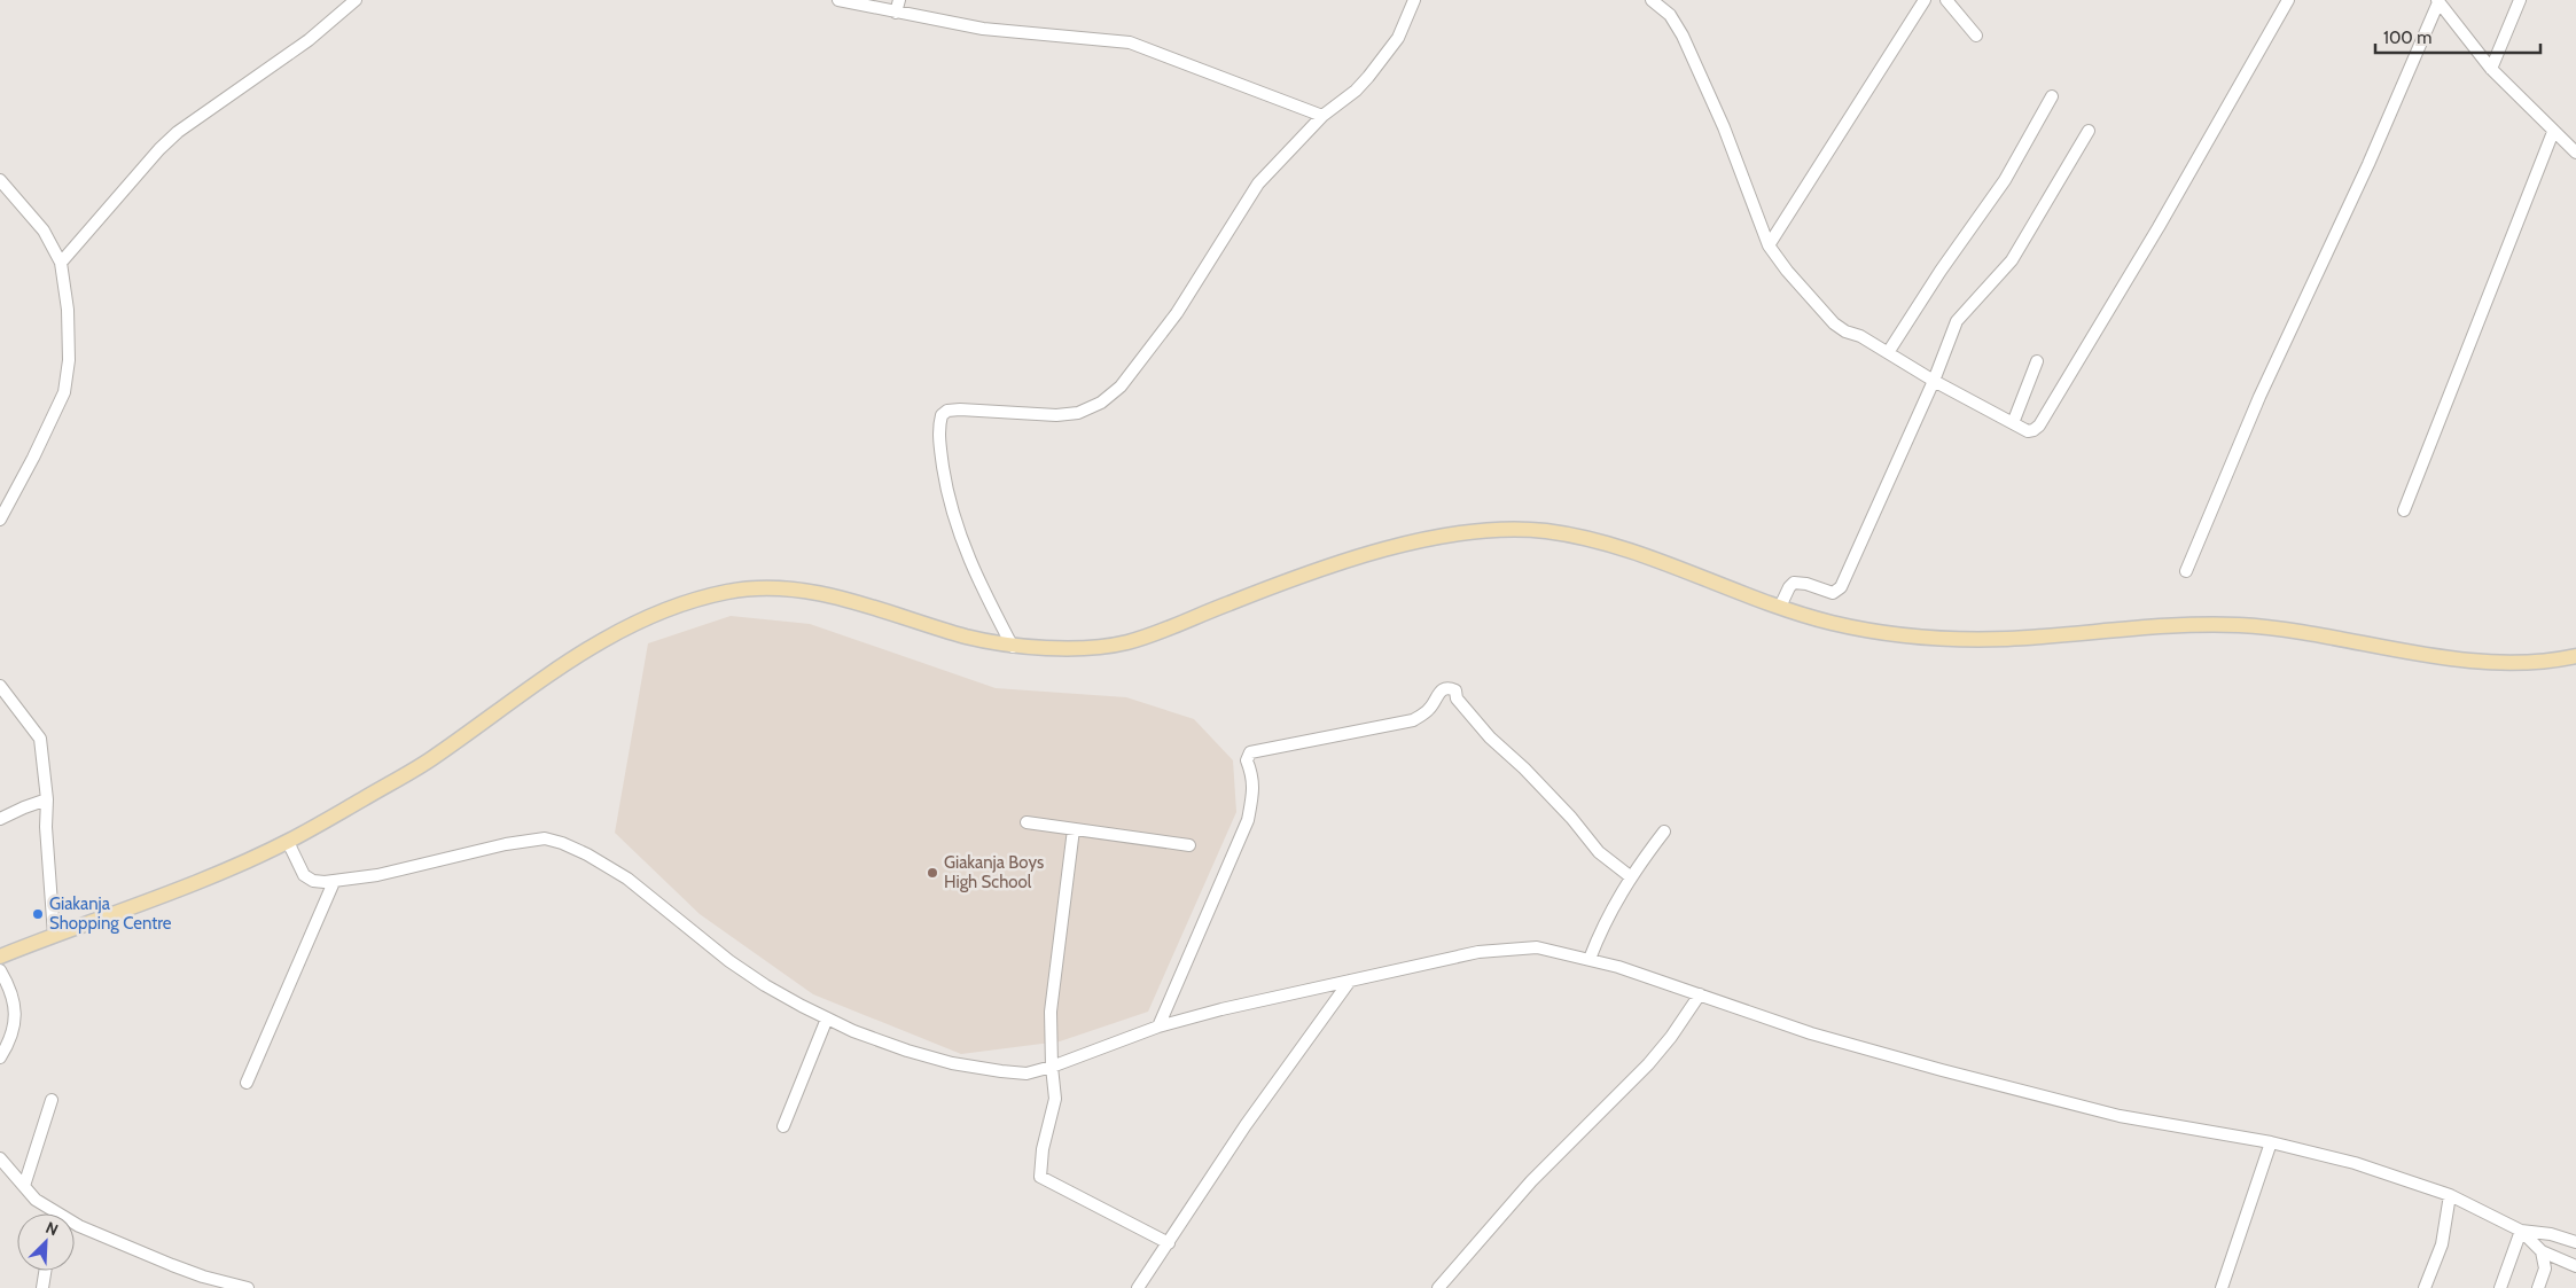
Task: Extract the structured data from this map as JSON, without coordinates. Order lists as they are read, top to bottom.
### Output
{
  "places": ["Giakanja Boys High School", "Giakanja Shopping Centre"],
  "scale_bar": "100 m",
  "north": "top right"
}
